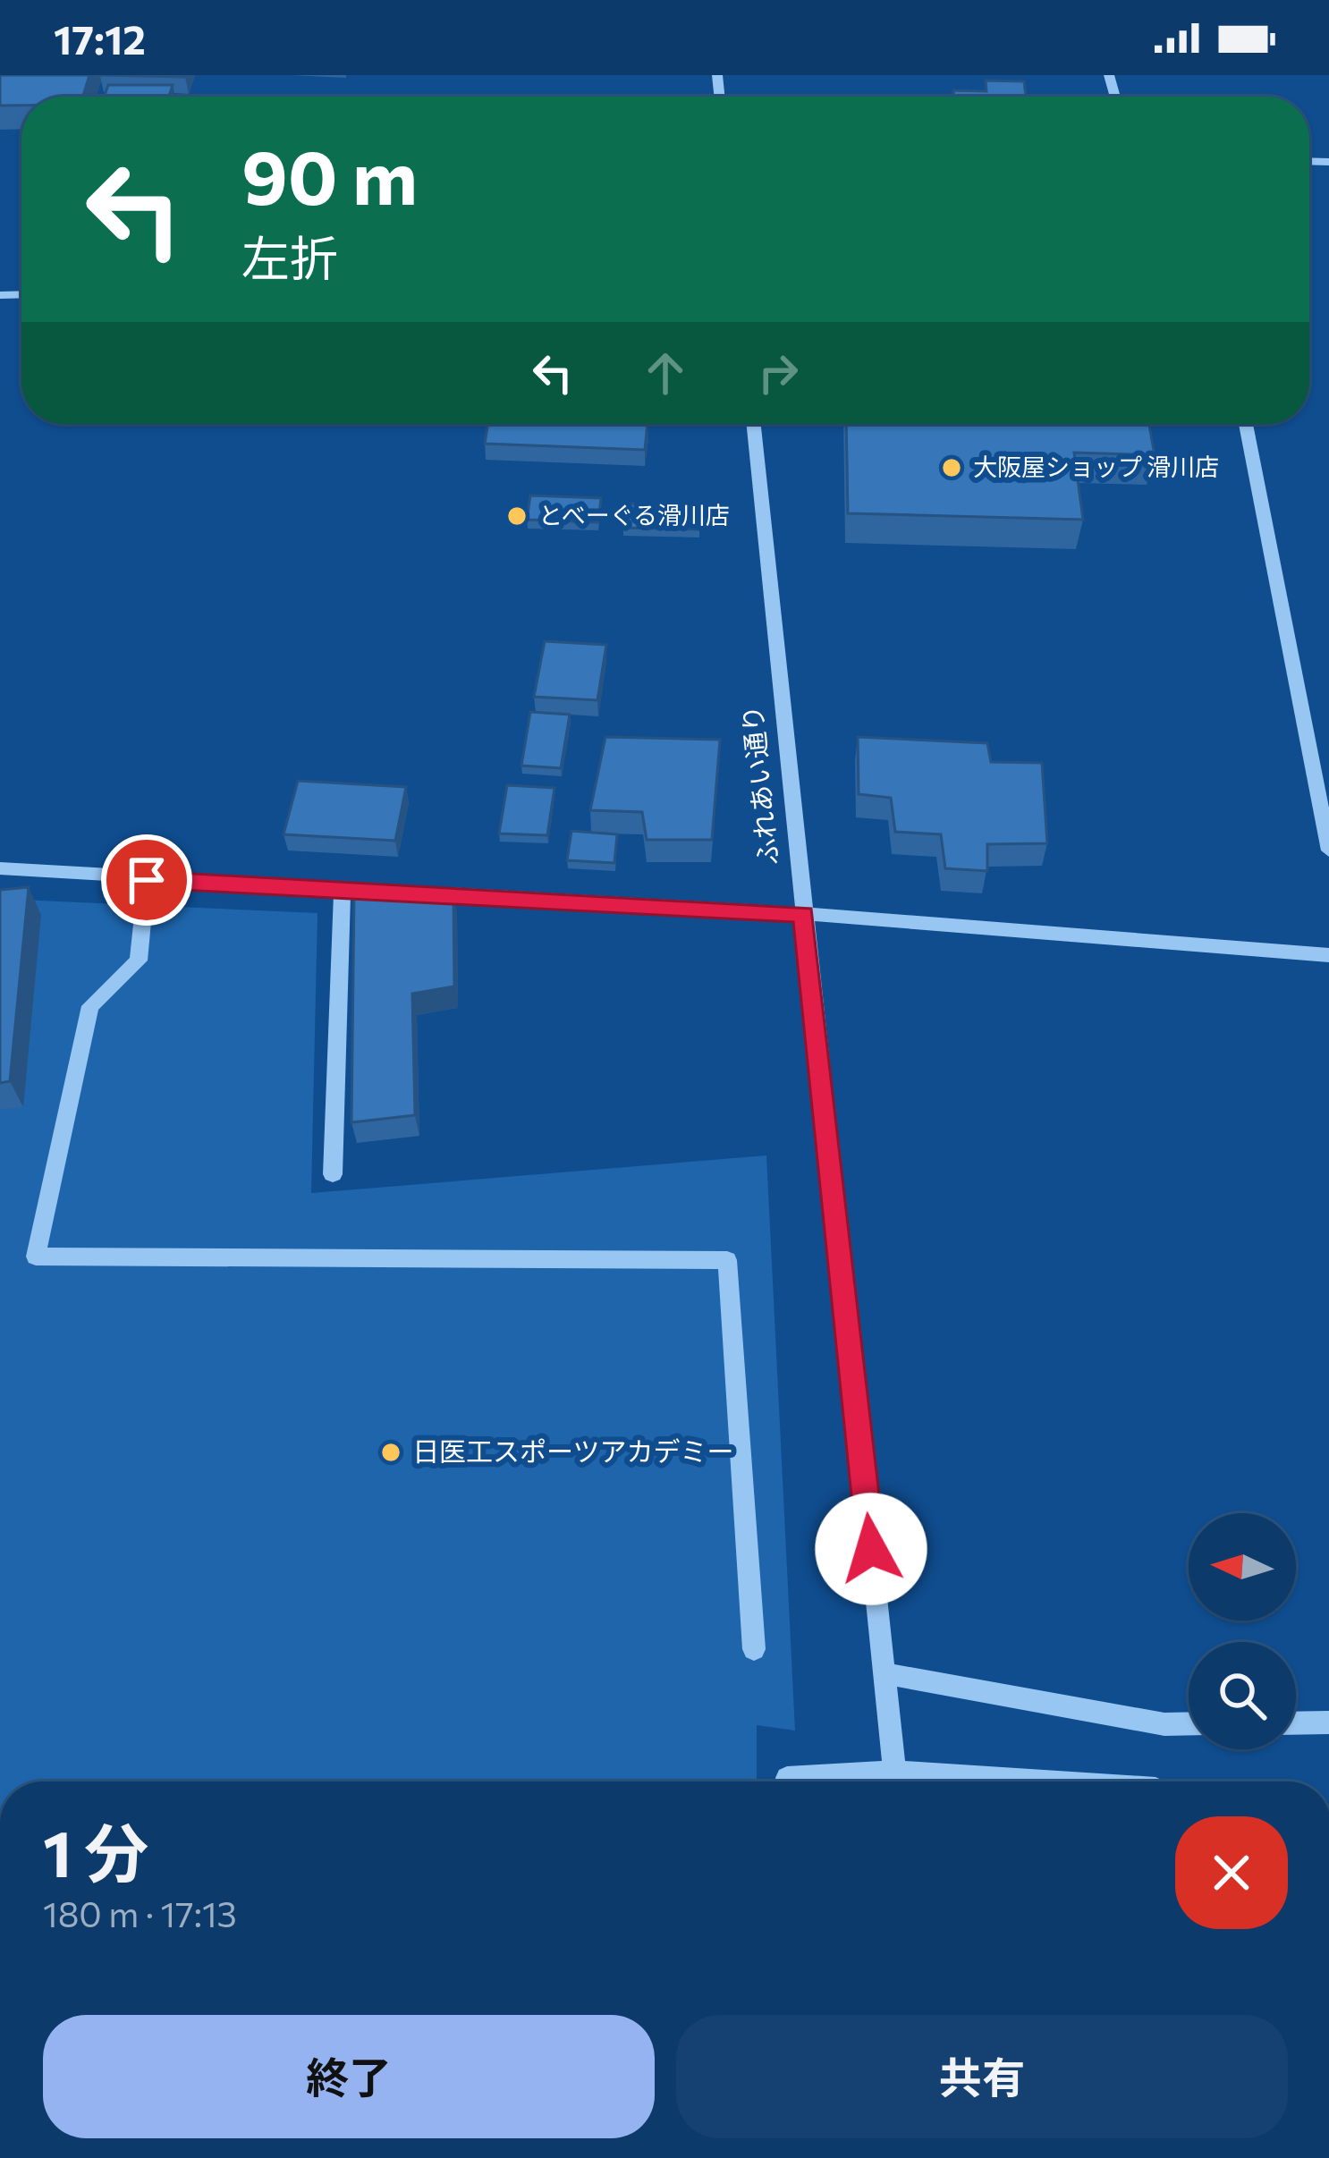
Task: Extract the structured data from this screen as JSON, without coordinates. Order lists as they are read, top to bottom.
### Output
{
  "streets": {
    "street": ["ふれあい通り"]
  },
  "places": ["大阪屋ショップ 滑川店", "とべーぐる滑川店", "日医工スポーツアカデミー"],
  "north": "left",
  "page": {
    "status": "17:12",
    "turn": ["90 m", "左折"],
    "heading": ["1 分", "180 m · 17:13"],
    "buttons": ["終了", "共有"]
  }
}
